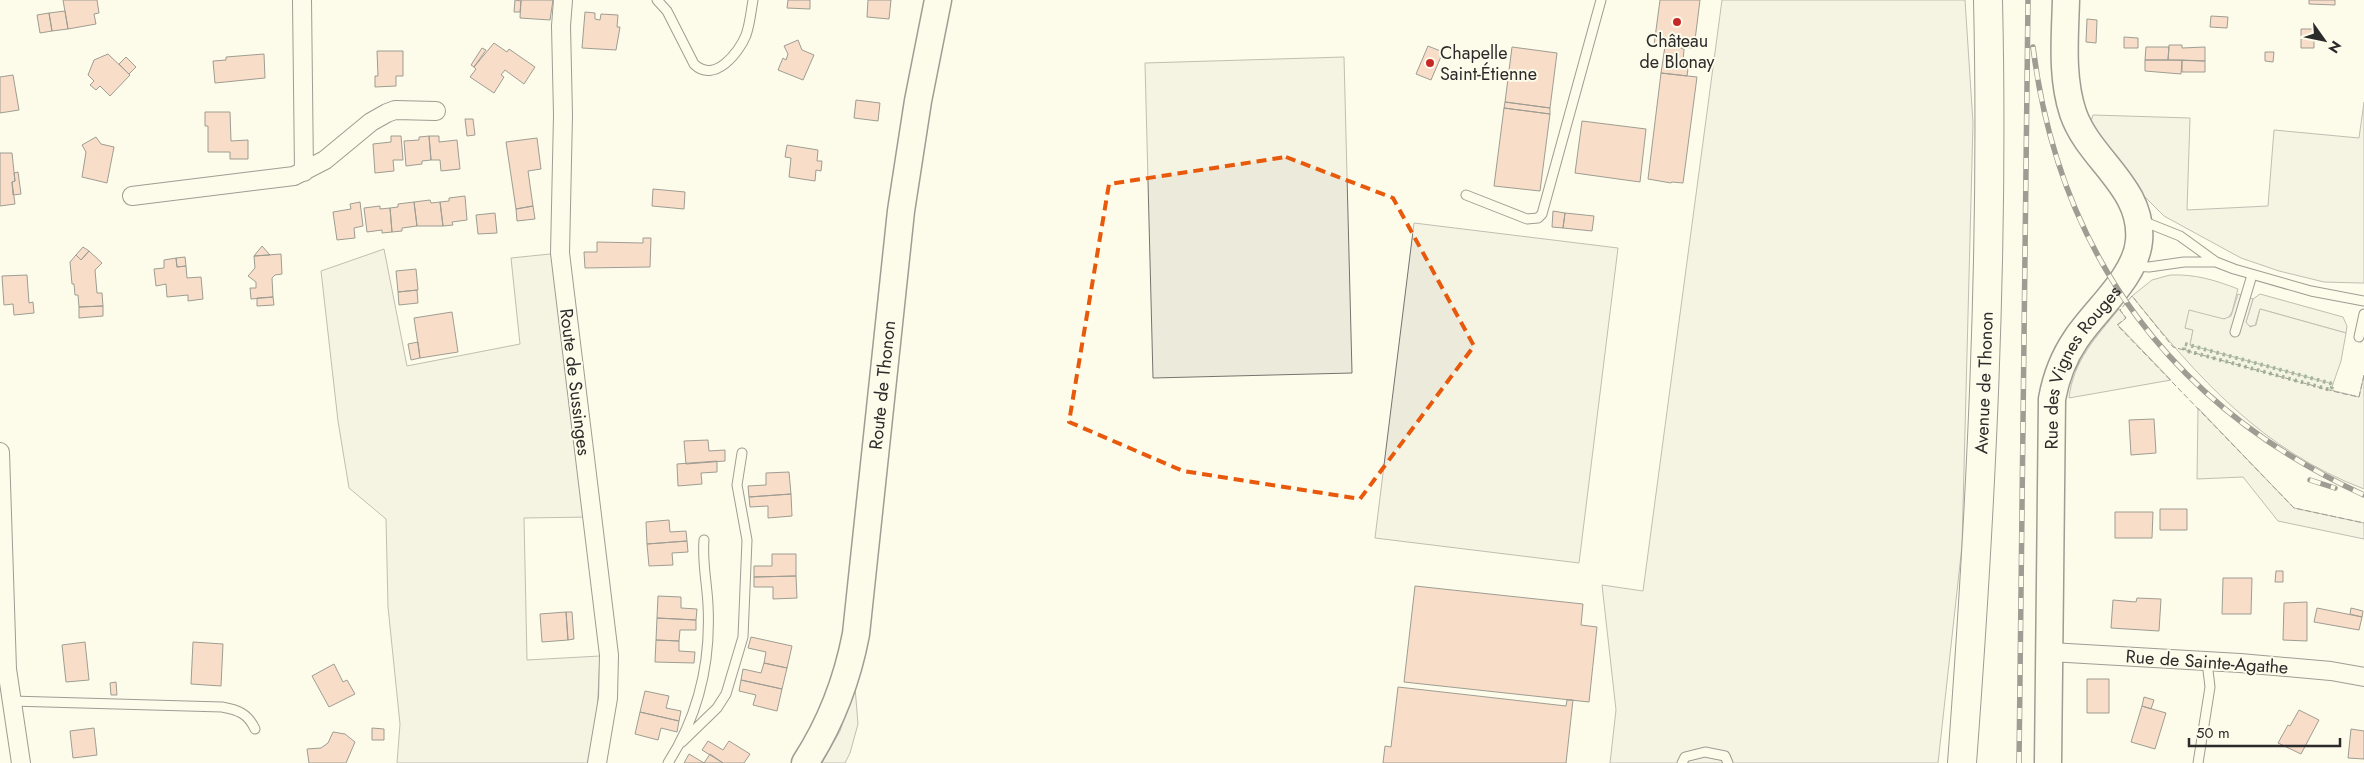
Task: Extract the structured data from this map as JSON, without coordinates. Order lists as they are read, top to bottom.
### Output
{
  "streets": {
    "main road": ["Avenue de Thonon"],
    "street": [
      "Rue des Vignes Rouges",
      "Route de Sussinges",
      "Route de Thonon",
      "Rue de Sainte-Agathe"
    ]
  },
  "crossings": [
    ["Rue des Vignes Rouges", "Rue de Sainte-Agathe"]
  ],
  "places": ["Château de Blonay", "Chapelle Saint-Étienne"],
  "scale_bar": "50 m",
  "north": "bottom right"
}
